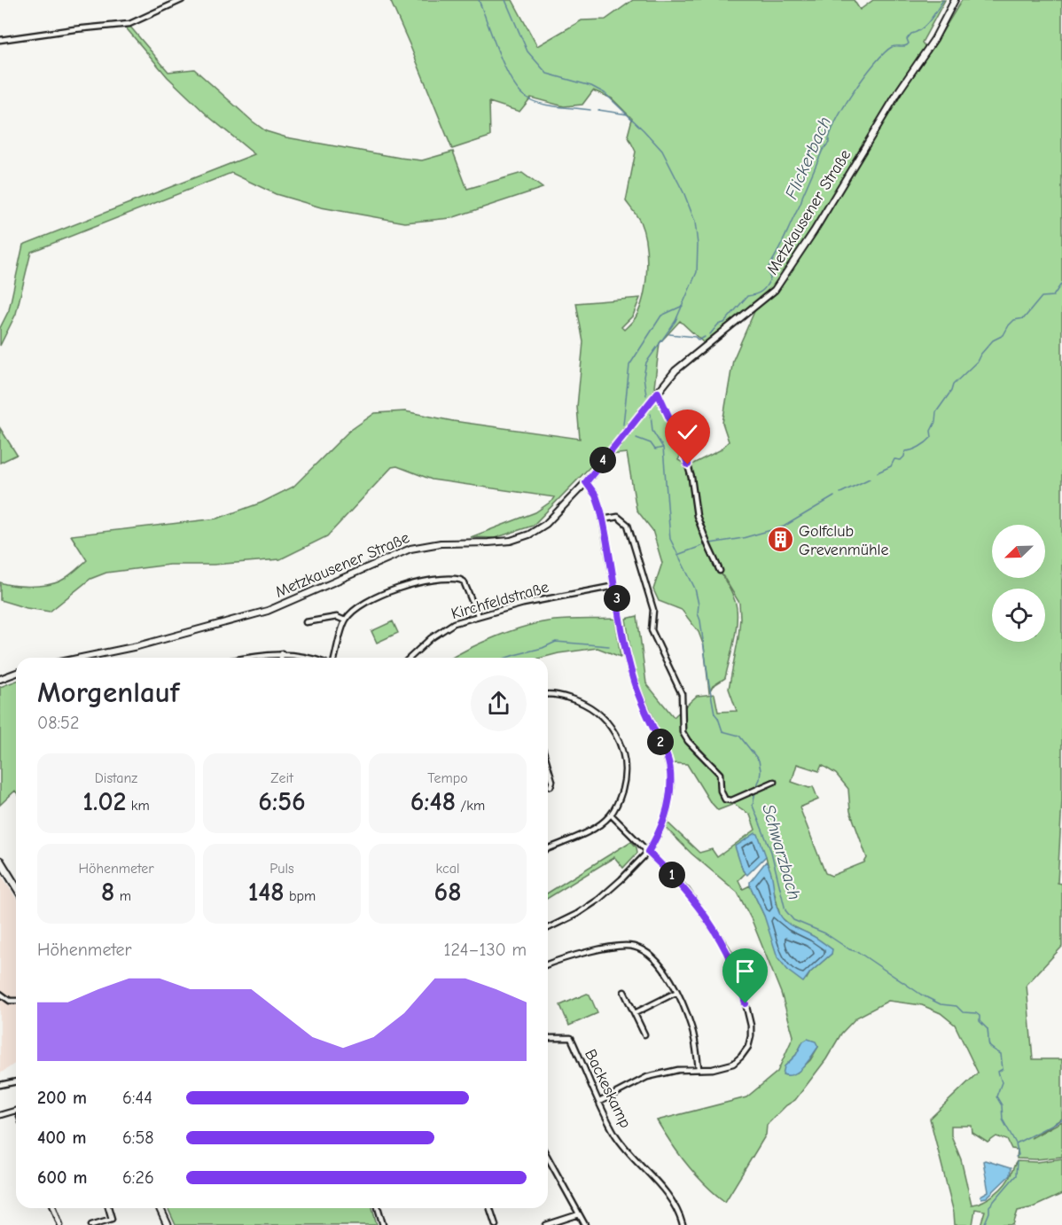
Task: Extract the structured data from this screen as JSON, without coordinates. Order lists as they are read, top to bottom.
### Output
{
  "streets": {
    "main road": ["Metzkausener Straße"],
    "street": ["Kirchfeldstraße", "Backeskamp"]
  },
  "water": ["Flickerbach", "Schwarzbach"],
  "places": {
    "building": ["Golfclub Grevenmühle"]
  },
  "north": "bottom left",
  "page": {
    "pins": [
      "4",
      "3",
      "2",
      "1"
    ],
    "heading": ["Morgenlauf", "08:52"],
    "stats": [
      ["Distanz", "1.02 km"],
      ["Zeit", "6:56"],
      ["Tempo", "6:48 /km"],
      ["Höhenmeter", "8 m"],
      ["Puls", "148 bpm"],
      ["kcal", "68"]
    ],
    "chart": ["Höhenmeter", "124–130 m"],
    "list": [
      {
        "name": "200 m",
        "note": "6:44"
      },
      {
        "name": "400 m",
        "note": "6:58"
      },
      {
        "name": "600 m",
        "note": "6:26"
      }
    ]
  }
}
